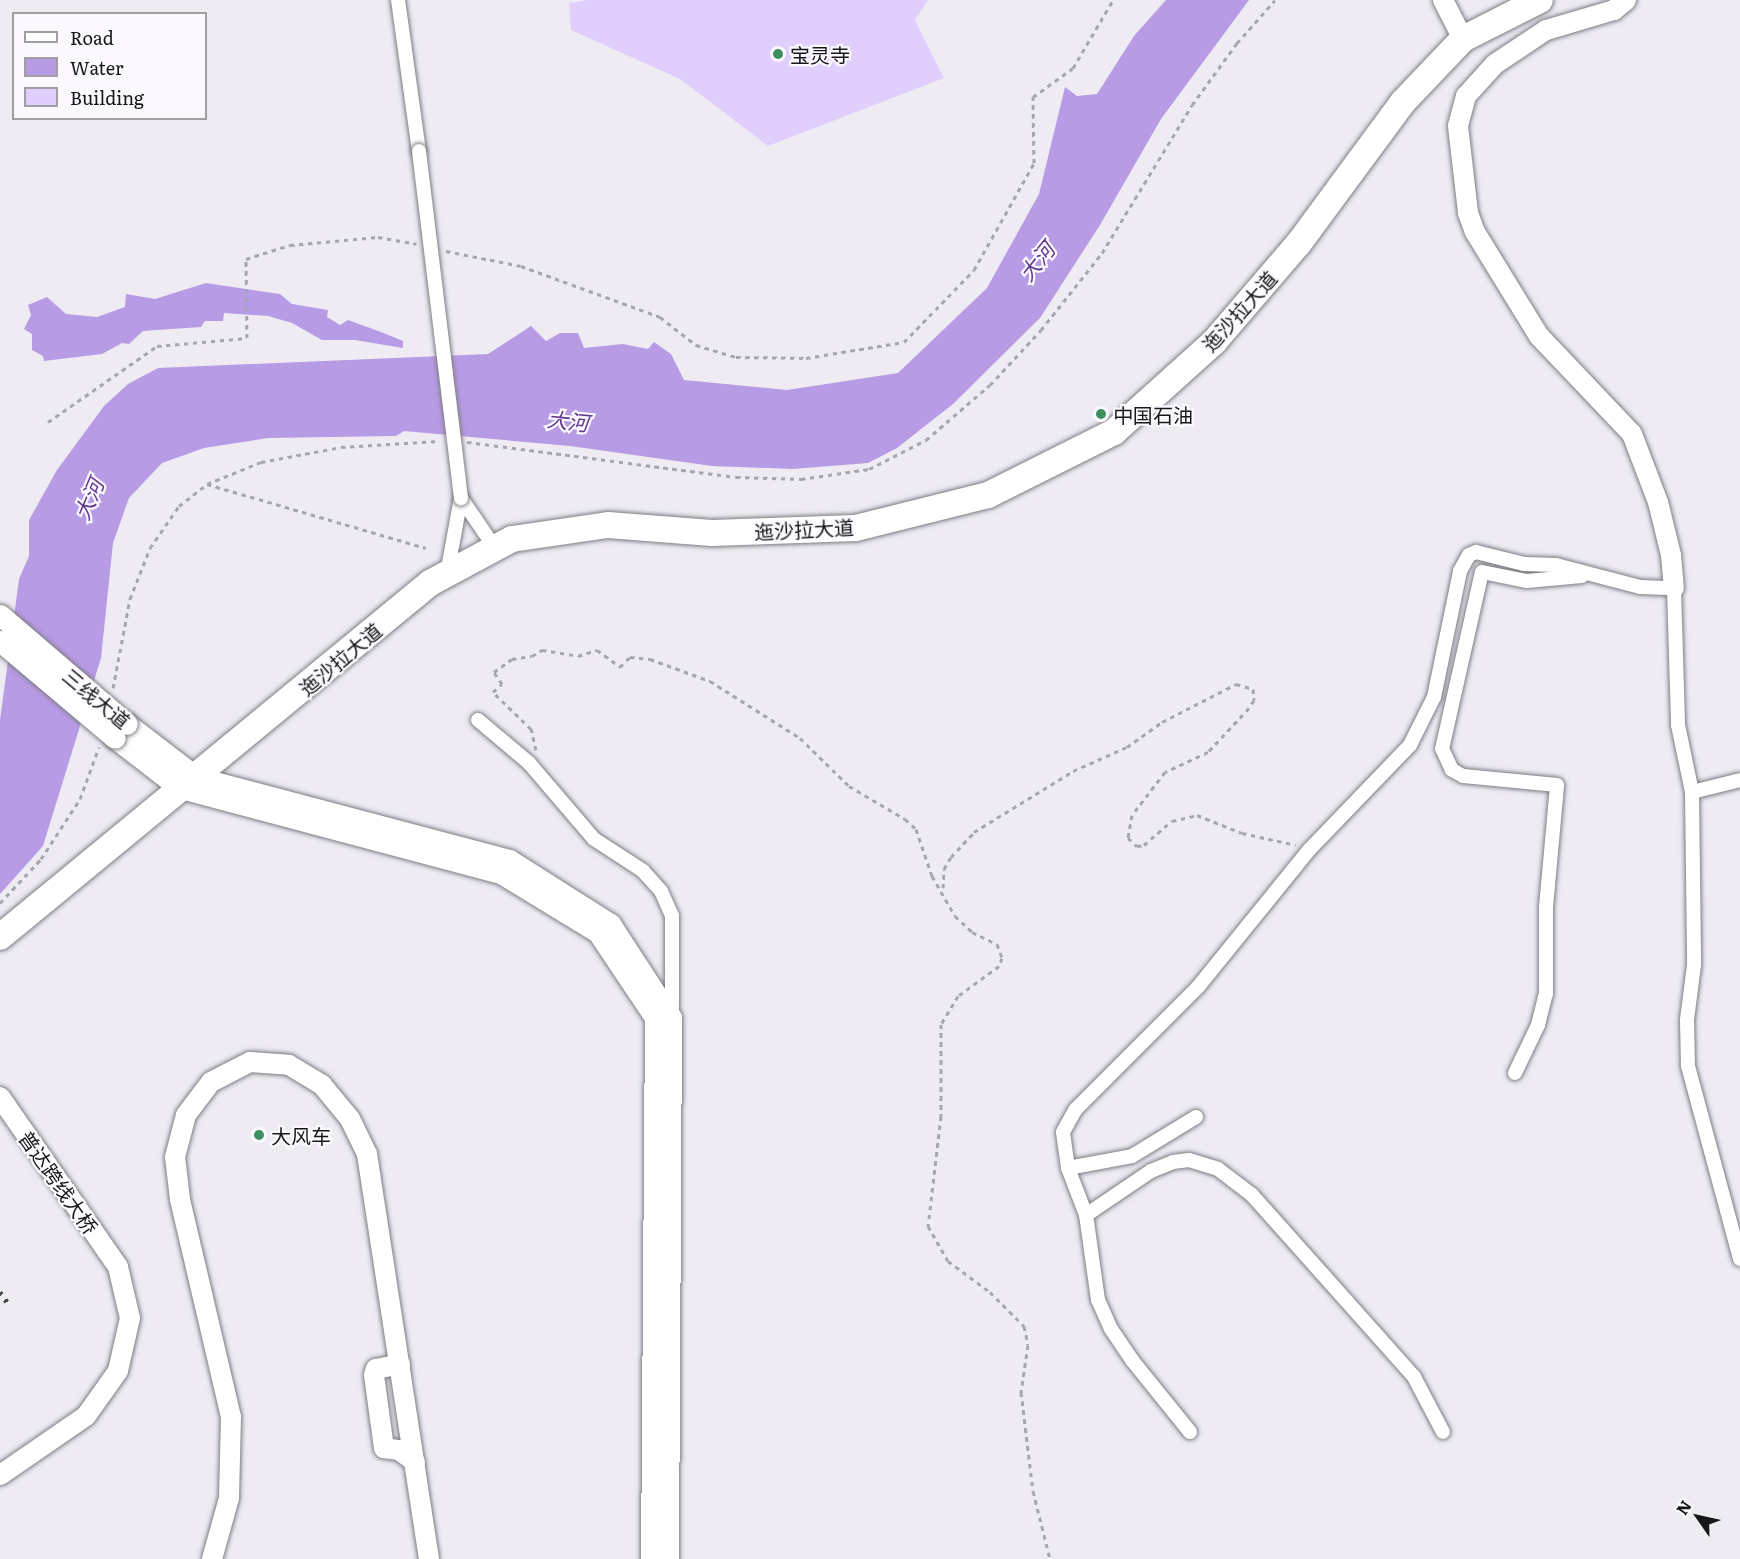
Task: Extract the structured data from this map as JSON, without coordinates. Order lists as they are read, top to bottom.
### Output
{
  "streets": {
    "highway": ["迤沙拉大道"],
    "main road": ["三线大道"],
    "street": ["普达跨线大桥"]
  },
  "crossings": [
    ["迤沙拉大道", "三线大道"]
  ],
  "water": ["大河"],
  "places": ["宝灵寺", "中国石油", "大风车"],
  "legend": ["Road", "Water", "Building"],
  "north": "top left"
}
